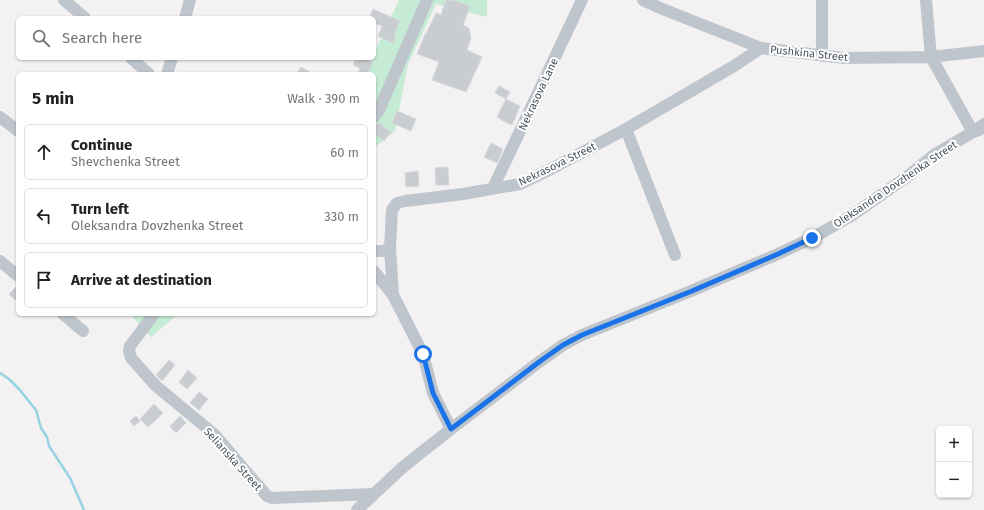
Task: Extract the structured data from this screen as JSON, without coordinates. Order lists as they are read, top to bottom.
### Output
{
  "streets": {
    "street": [
      "Pushkina Street",
      "Nekrasova Lane",
      "Nekrasova Street",
      "Oleksandra Dovzhenka Street",
      "Selianska Street"
    ]
  },
  "crossings": [
    ["Pushkina Street", "Nekrasova Street"],
    ["Nekrasova Lane", "Nekrasova Street"],
    ["Oleksandra Dovzhenka Street", "Selianska Street"]
  ],
  "page": {
    "search": "Search here",
    "heading": ["5 min", "Walk · 390 m"],
    "list": [
      ["Continue", "Shevchenka Street", "60 m"],
      ["Turn left", "Oleksandra Dovzhenka Street", "330 m"],
      "Arrive at destination"
    ],
    "map_buttons": ["+", "−"]
  }
}
